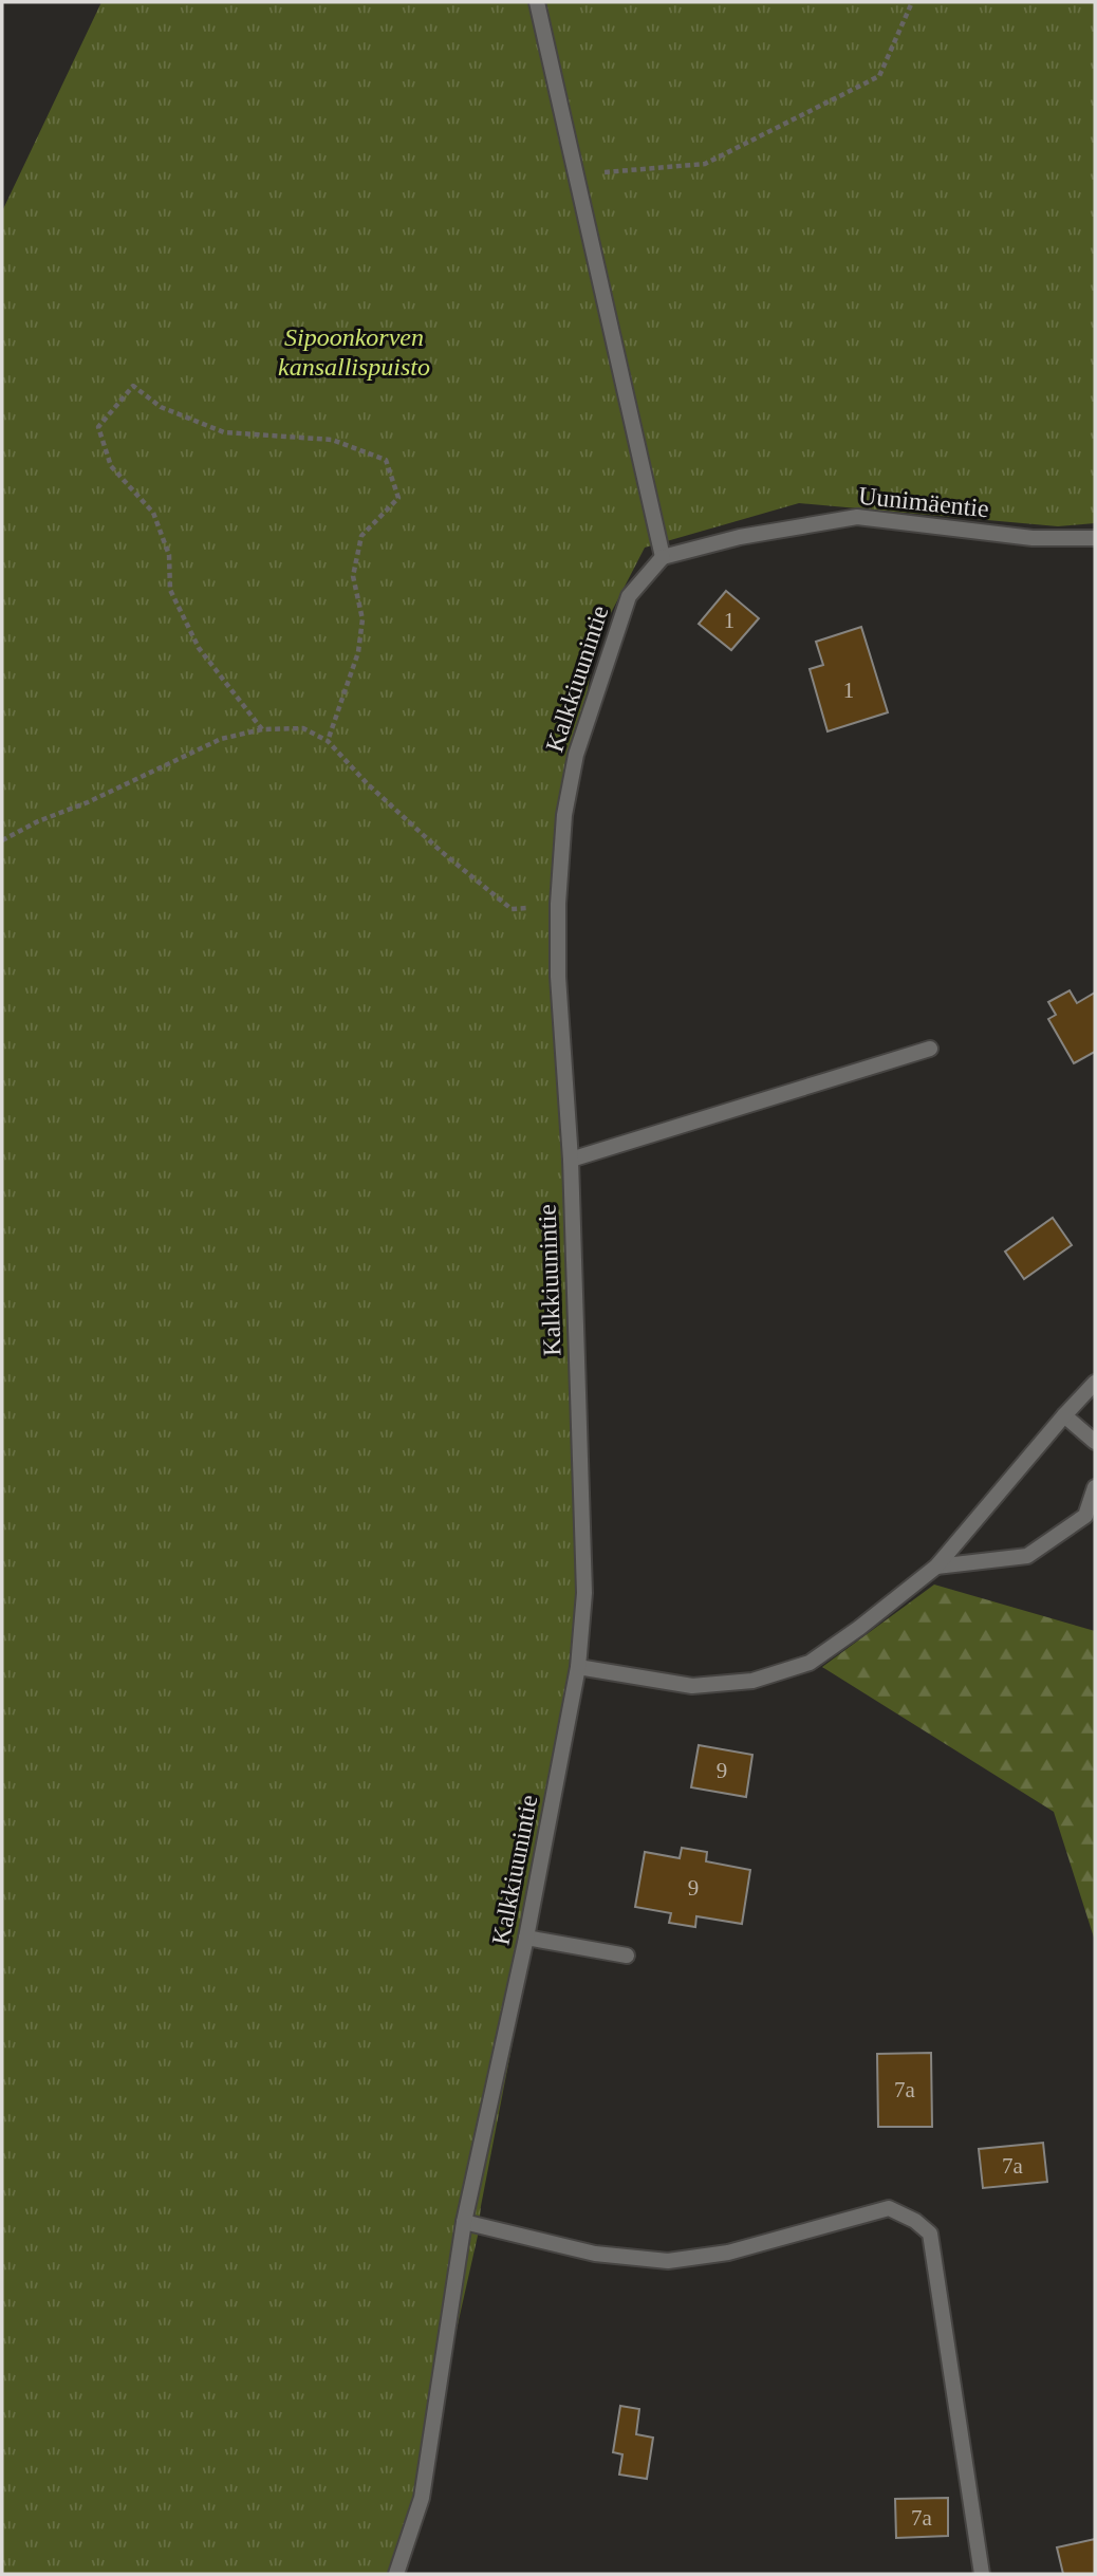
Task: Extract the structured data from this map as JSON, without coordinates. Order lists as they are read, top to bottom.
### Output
{
  "streets": {
    "street": ["Uunimäentie", "Kalkkiuunintie"]
  },
  "crossings": [
    ["Uunimäentie", "Kalkkiuunintie"]
  ],
  "parks": ["Sipoonkorven kansallispuisto"],
  "house_numbers": [
    "1",
    "1",
    "9",
    "9",
    "7a",
    "7a",
    "7a"
  ]
}
